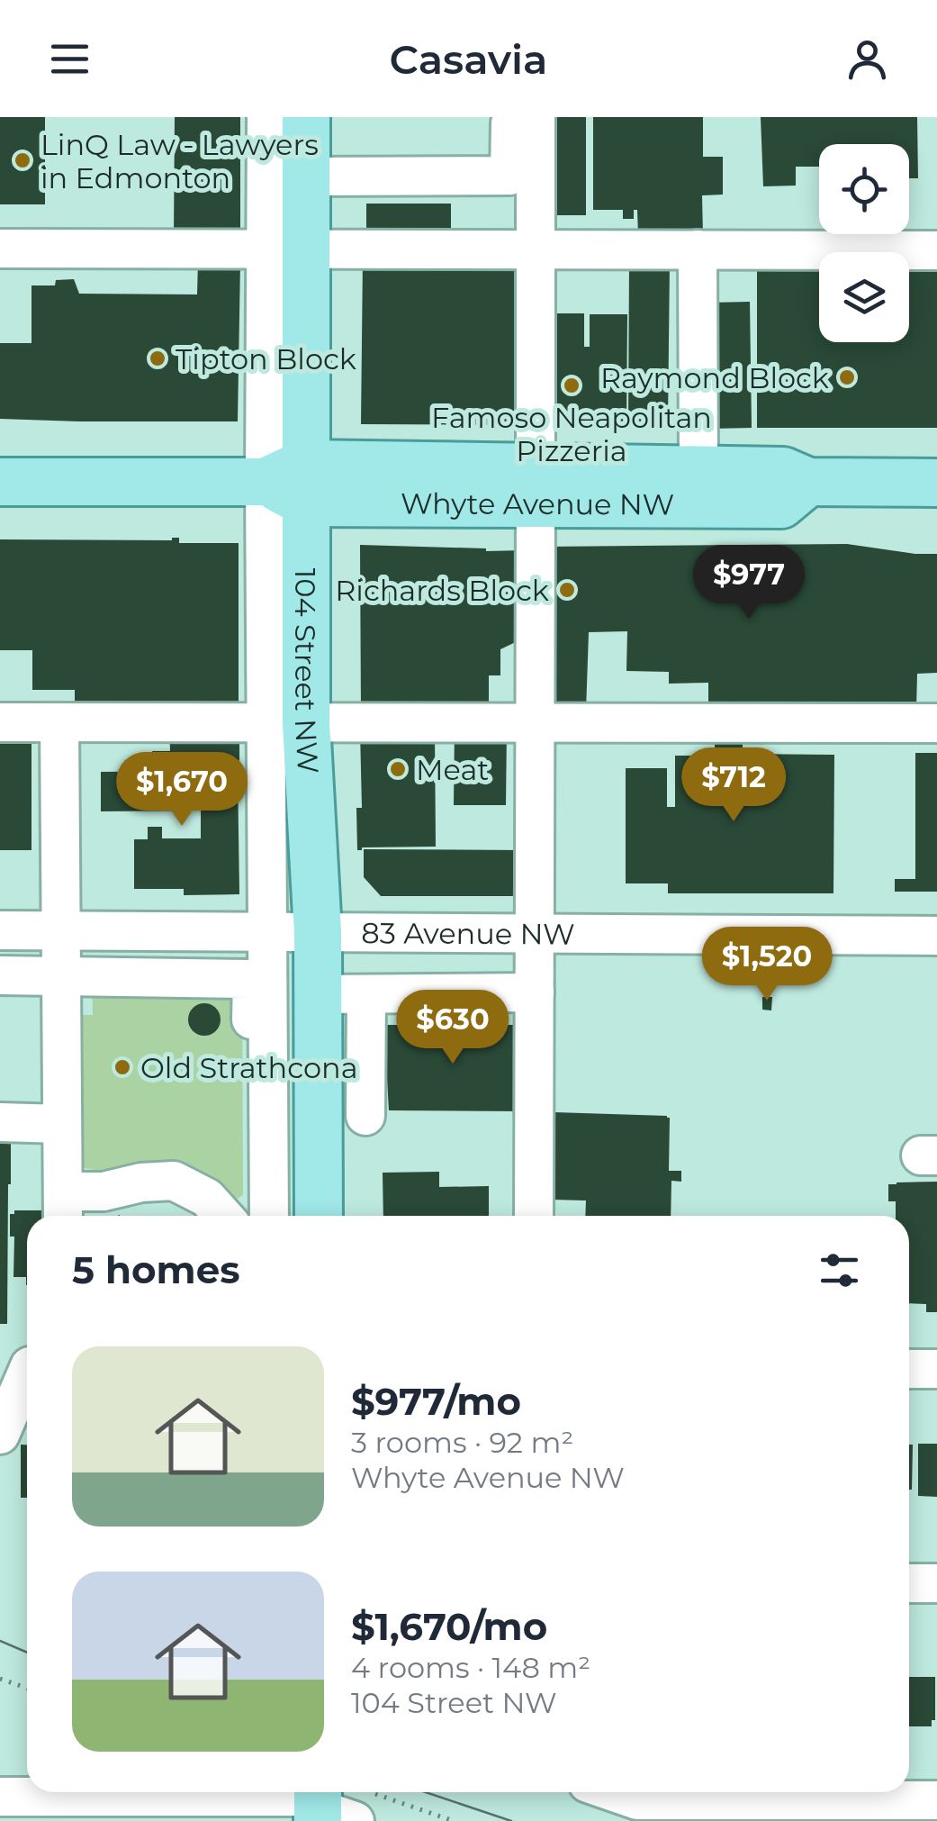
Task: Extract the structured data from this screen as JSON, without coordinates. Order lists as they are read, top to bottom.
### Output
{
  "streets": {
    "main road": ["Whyte Avenue NW", "104 Street NW"],
    "street": ["83 Avenue NW"]
  },
  "crossings": [
    ["Whyte Avenue NW", "104 Street NW"],
    ["104 Street NW", "83 Avenue NW"]
  ],
  "places": [
    "LinQ Law - Lawyers in Edmonton",
    "Tipton Block",
    "Raymond Block",
    "Famoso Neapolitan Pizzeria",
    "Richards Block",
    "Meat",
    "Old Strathcona"
  ],
  "page": {
    "header": "Casavia",
    "price": [
      "$977",
      "$712",
      "$1,670",
      "$1,520",
      "$630"
    ],
    "heading": "5 homes",
    "list": [
      {
        "name": "$977/mo",
        "note": "3 rooms · 92 m² · Whyte Avenue NW"
      },
      {
        "name": "$1,670/mo",
        "note": "4 rooms · 148 m² · 104 Street NW"
      }
    ]
  }
}
